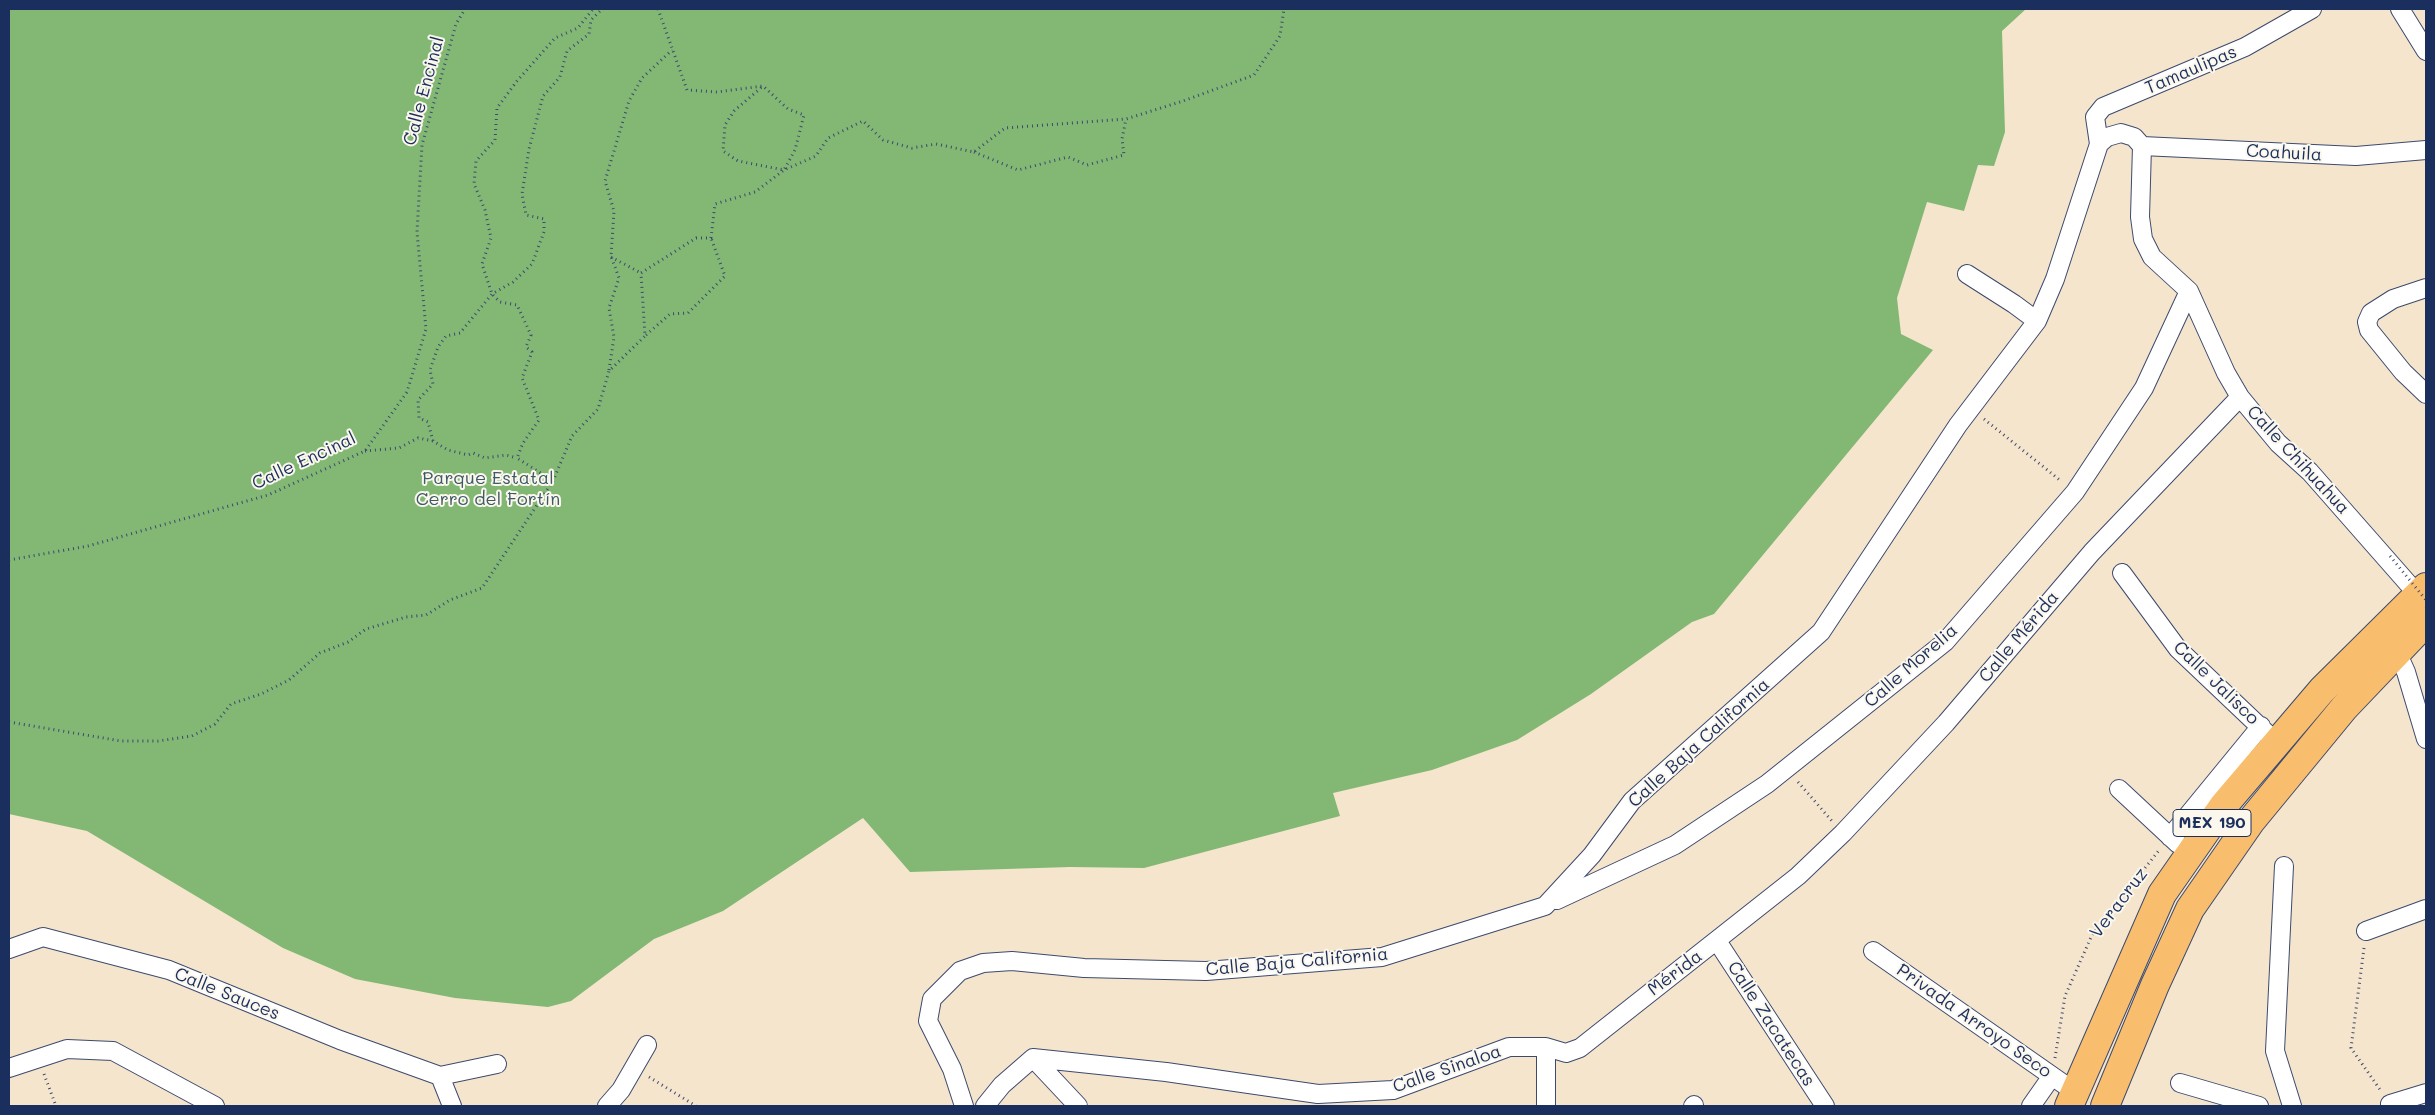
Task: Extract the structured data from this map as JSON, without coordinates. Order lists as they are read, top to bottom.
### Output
{
  "streets": {
    "main road": ["MEX 190"],
    "street": [
      "Tamaulipas",
      "Coahuila",
      "Calle Chihuahua",
      "Calle Mérida",
      "Calle Morelia",
      "Calle Jalisco",
      "Calle Baja California",
      "Mérida",
      "Calle Sauces",
      "Privada Arroyo Seco",
      "Calle Zacatecas",
      "Calle Sinaloa"
    ],
    "path": ["Calle Encinal", "Veracruz"]
  },
  "crossings": [
    ["Tamaulipas", "Calle Baja California"],
    ["Coahuila", "Calle Chihuahua"],
    ["Calle Chihuahua", "Calle Mérida"],
    ["Calle Chihuahua", "Calle Morelia"],
    ["Calle Chihuahua", "MEX 190"],
    ["Calle Mérida", "Mérida"],
    ["Calle Morelia", "Calle Baja California"],
    ["Calle Jalisco", "MEX 190"],
    ["MEX 190", "Veracruz"],
    ["MEX 190", "Privada Arroyo Seco"],
    ["Veracruz", "Privada Arroyo Seco"],
    ["Mérida", "Calle Zacatecas"],
    ["Mérida", "Calle Sinaloa"]
  ],
  "parks": ["Parque Estatal Cerro del Fortín"]
}
